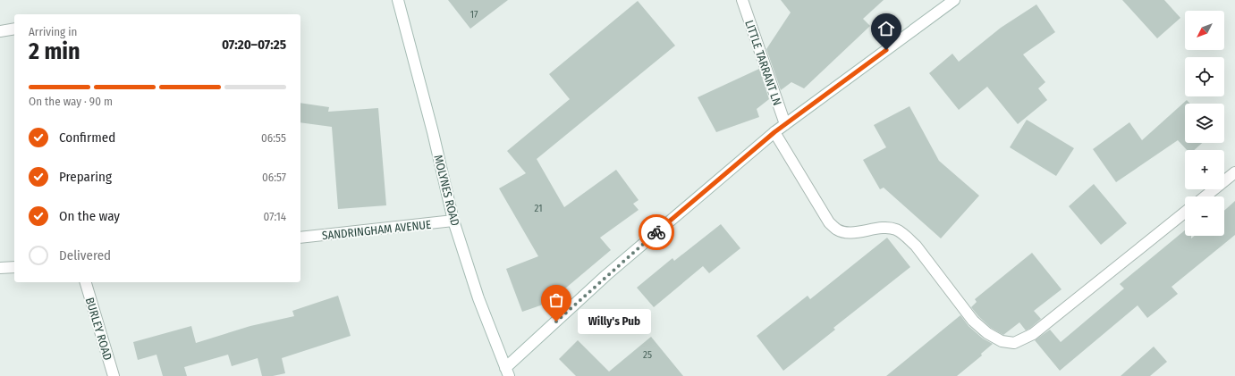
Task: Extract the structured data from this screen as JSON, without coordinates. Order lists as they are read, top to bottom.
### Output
{
  "streets": {
    "street": [
      "LITTLE TARRANT LN",
      "MOLYNES ROAD",
      "SANDRINGHAM AVENUE",
      "BURLEY ROAD"
    ]
  },
  "crossings": [
    ["MOLYNES ROAD", "SANDRINGHAM AVENUE"]
  ],
  "places": ["Willy's Pub"],
  "house_numbers": ["17", "21", "25"],
  "north": "bottom left",
  "page": {
    "map_buttons": ["+", "−"],
    "heading": ["2 min", "Arriving in", "07:20–07:25"],
    "bar": "On the way · 90 m",
    "list": [
      ["Confirmed", "06:55"],
      ["Preparing", "06:57"],
      ["On the way", "07:14"],
      "Delivered"
    ],
    "bubble": "Willy's Pub"
  }
}
